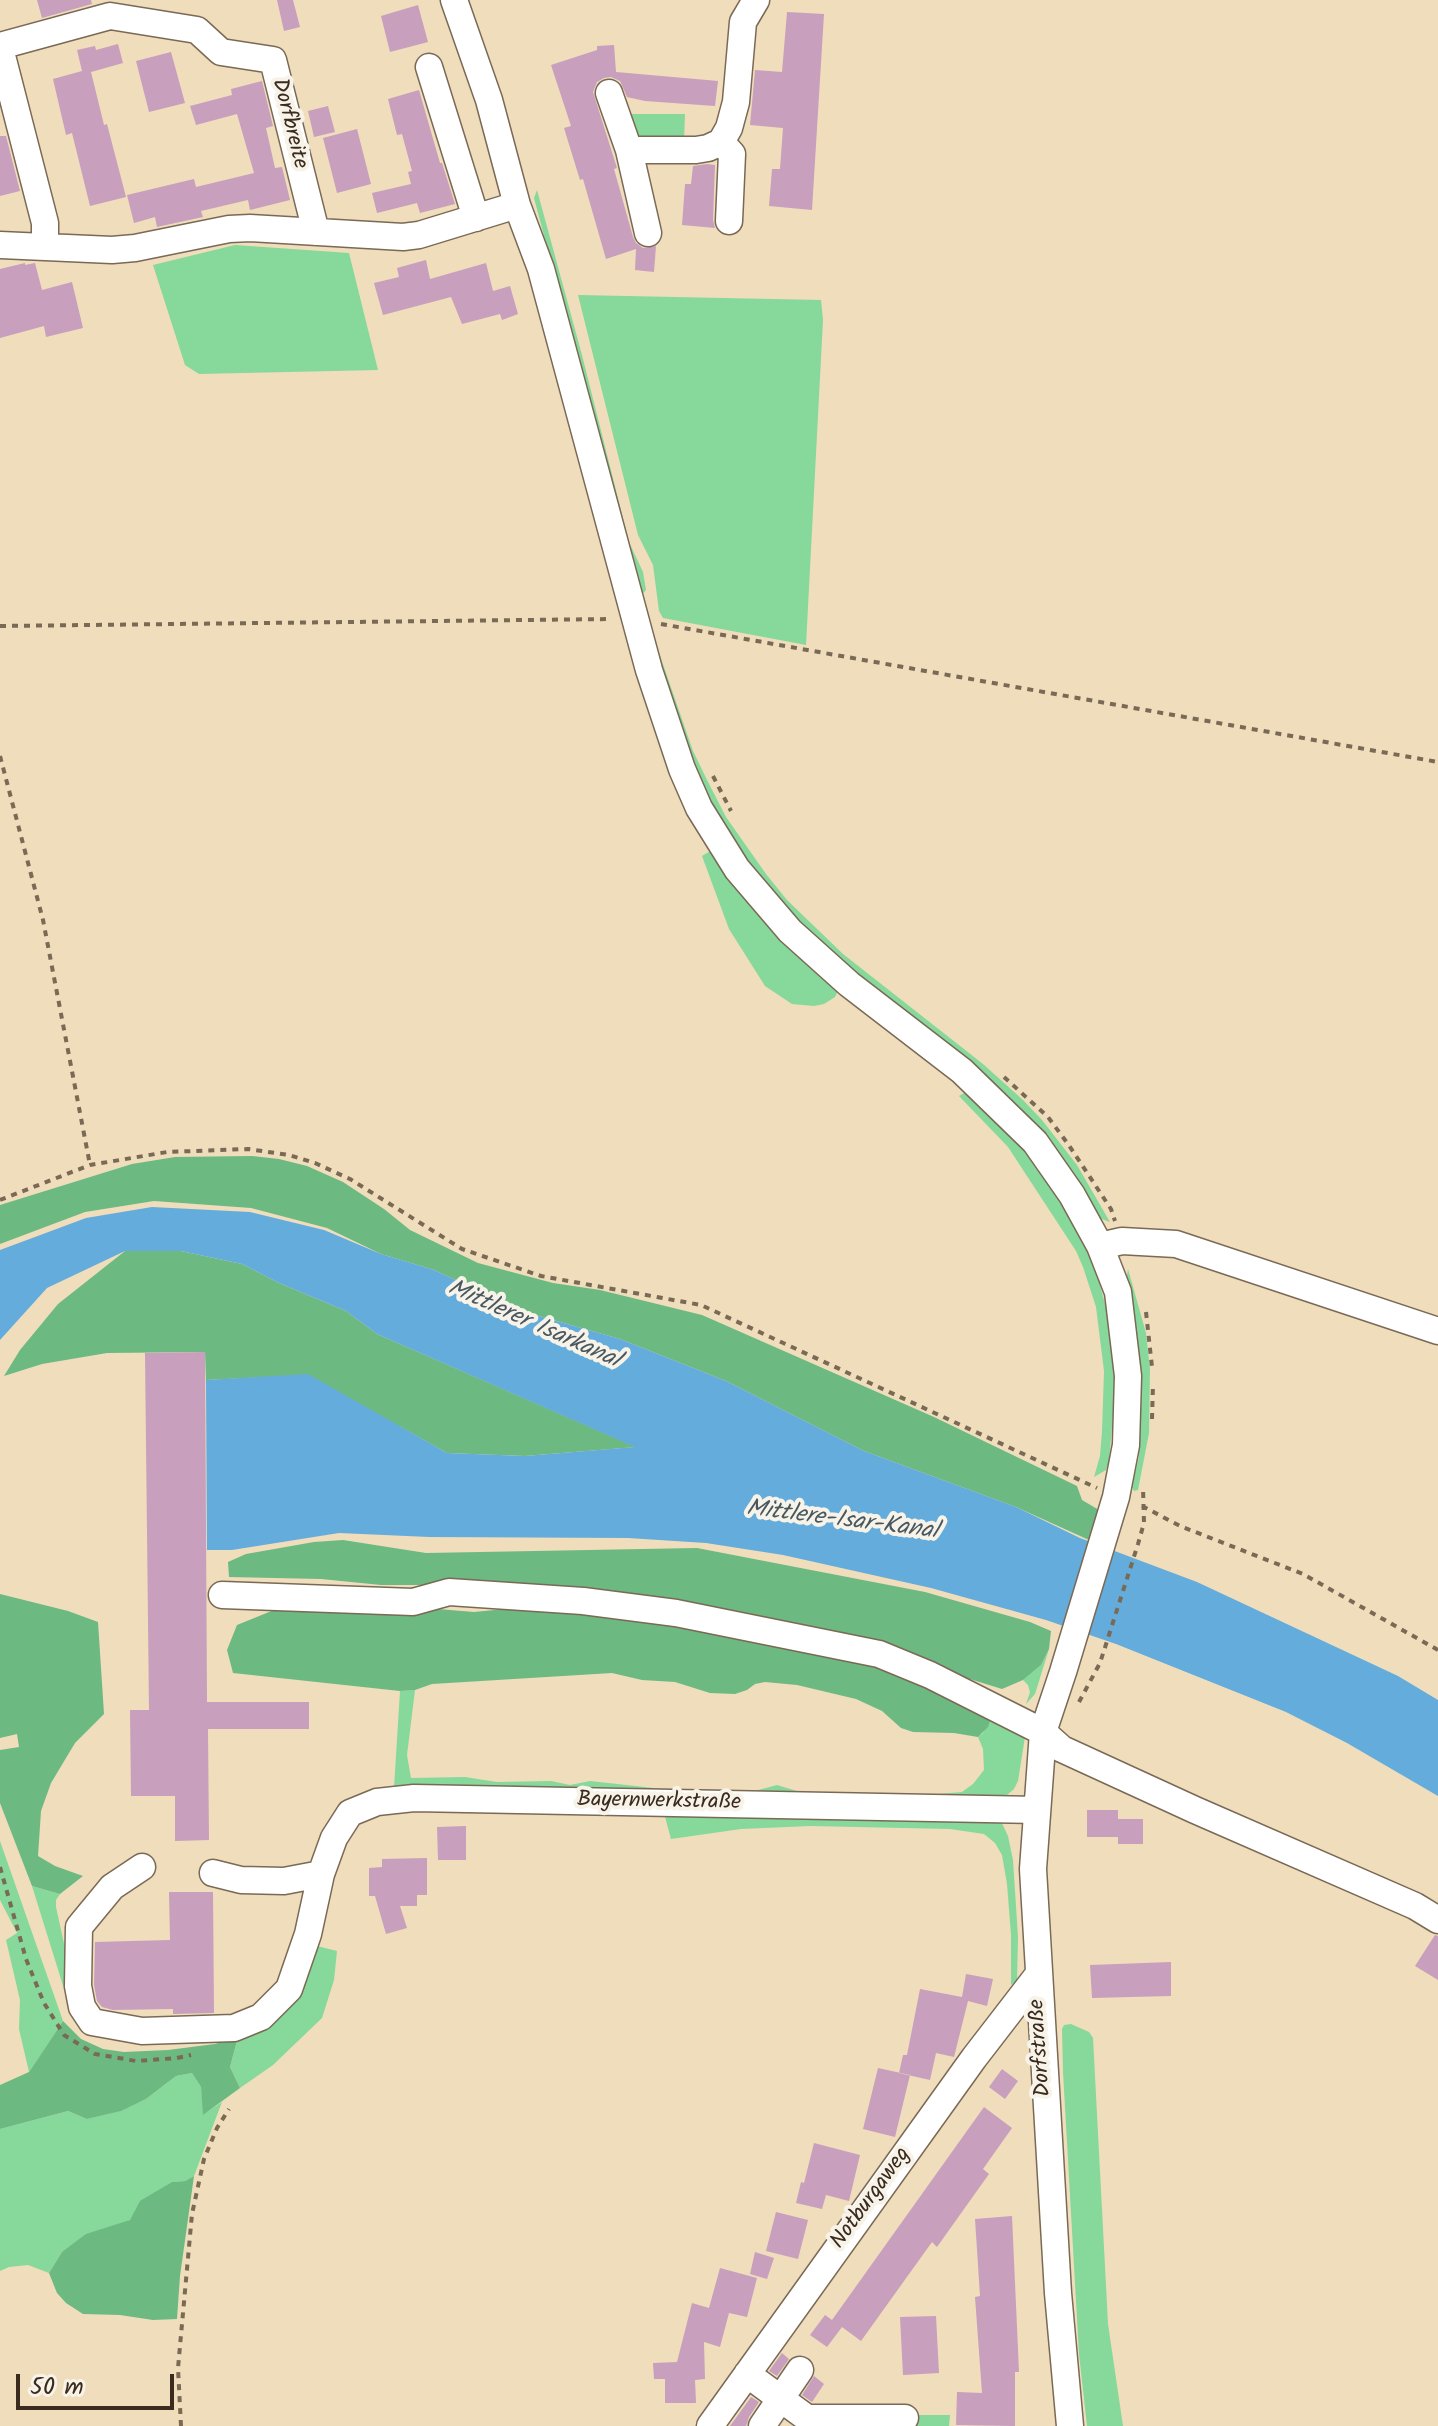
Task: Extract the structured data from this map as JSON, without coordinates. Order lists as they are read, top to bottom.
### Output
{
  "streets": {
    "street": [
      "Dorfbreite",
      "Bayernwerkstraße",
      "Dorfstraße",
      "Notburgaweg"
    ]
  },
  "crossings": [
    ["Bayernwerkstraße", "Dorfstraße"],
    ["Dorfstraße", "Notburgaweg"]
  ],
  "water": ["Mittlerer Isarkanal", "Mittlere-Isar-Kanal"],
  "scale_bar": "50 m"
}
